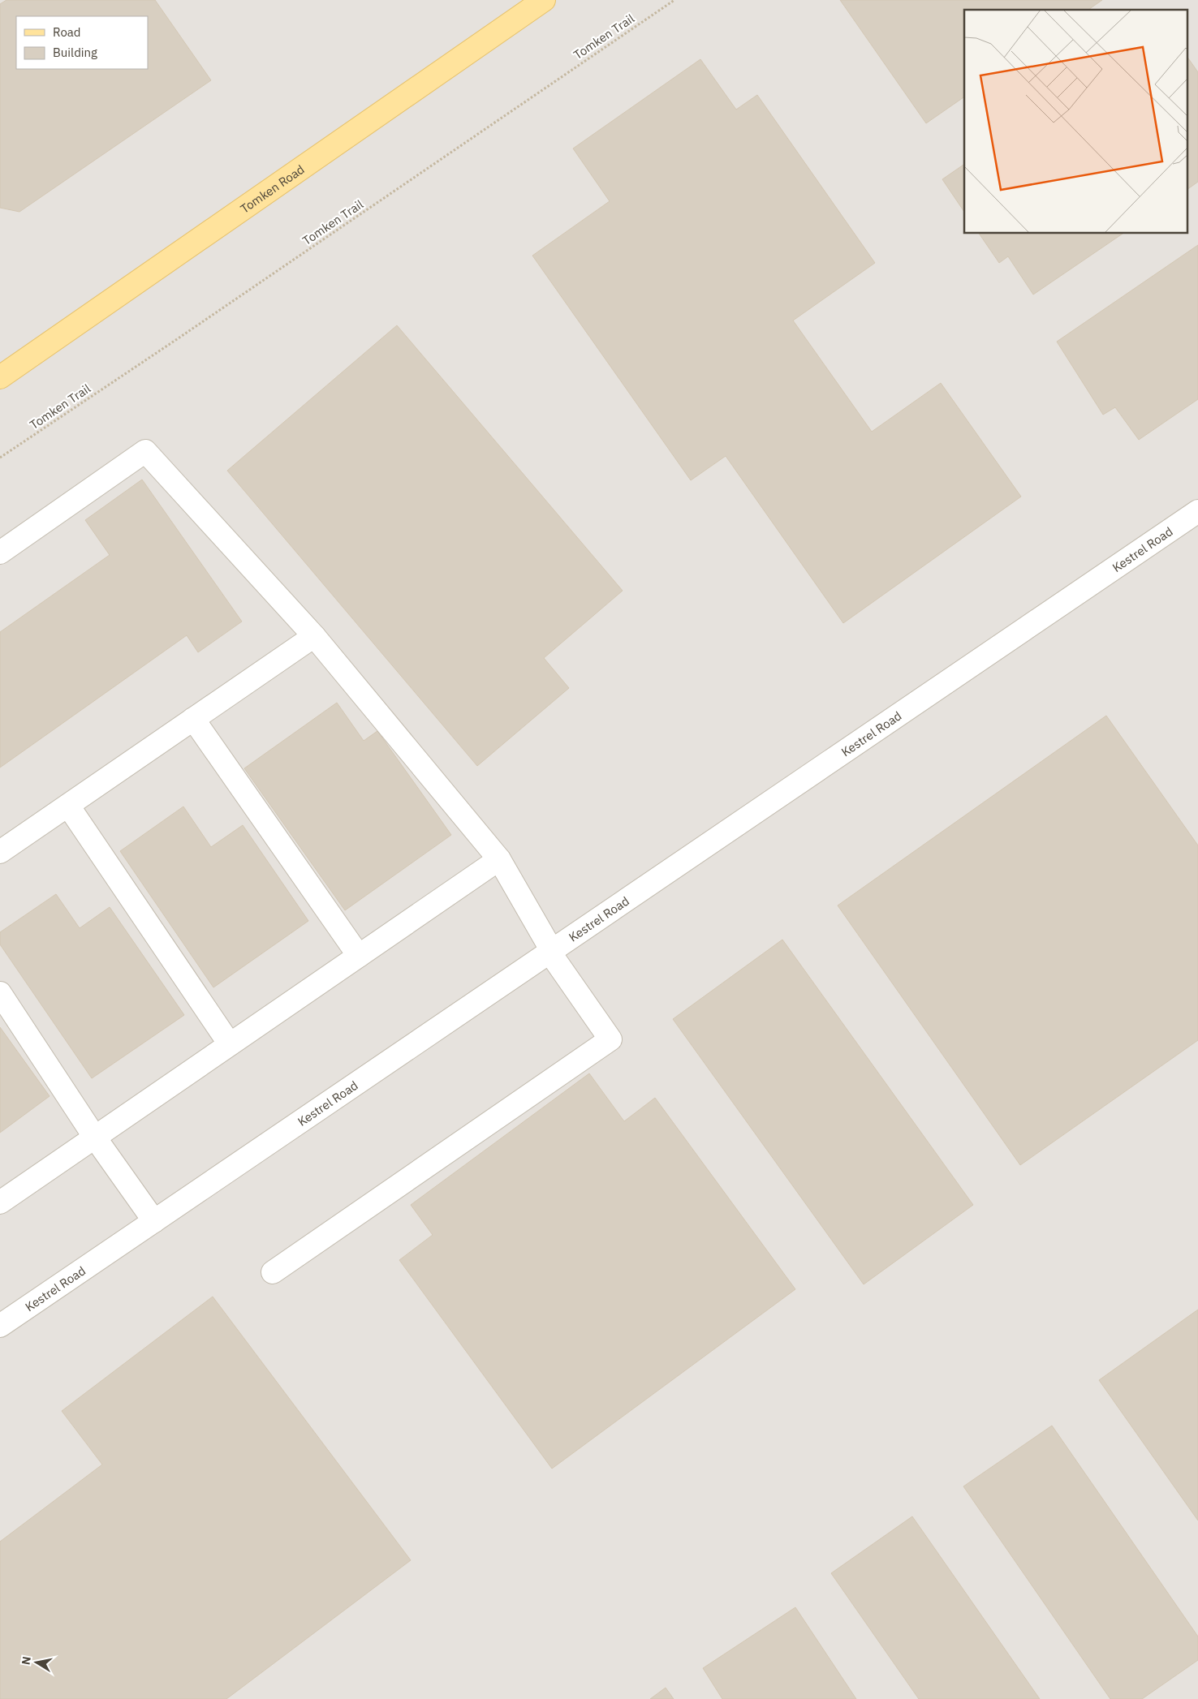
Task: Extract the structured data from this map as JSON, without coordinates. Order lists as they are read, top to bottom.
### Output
{
  "streets": {
    "main road": ["Tomken Road"],
    "street": ["Kestrel Road"],
    "path": ["Tomken Trail"]
  },
  "legend": ["Road", "Building"],
  "north": "left"
}
